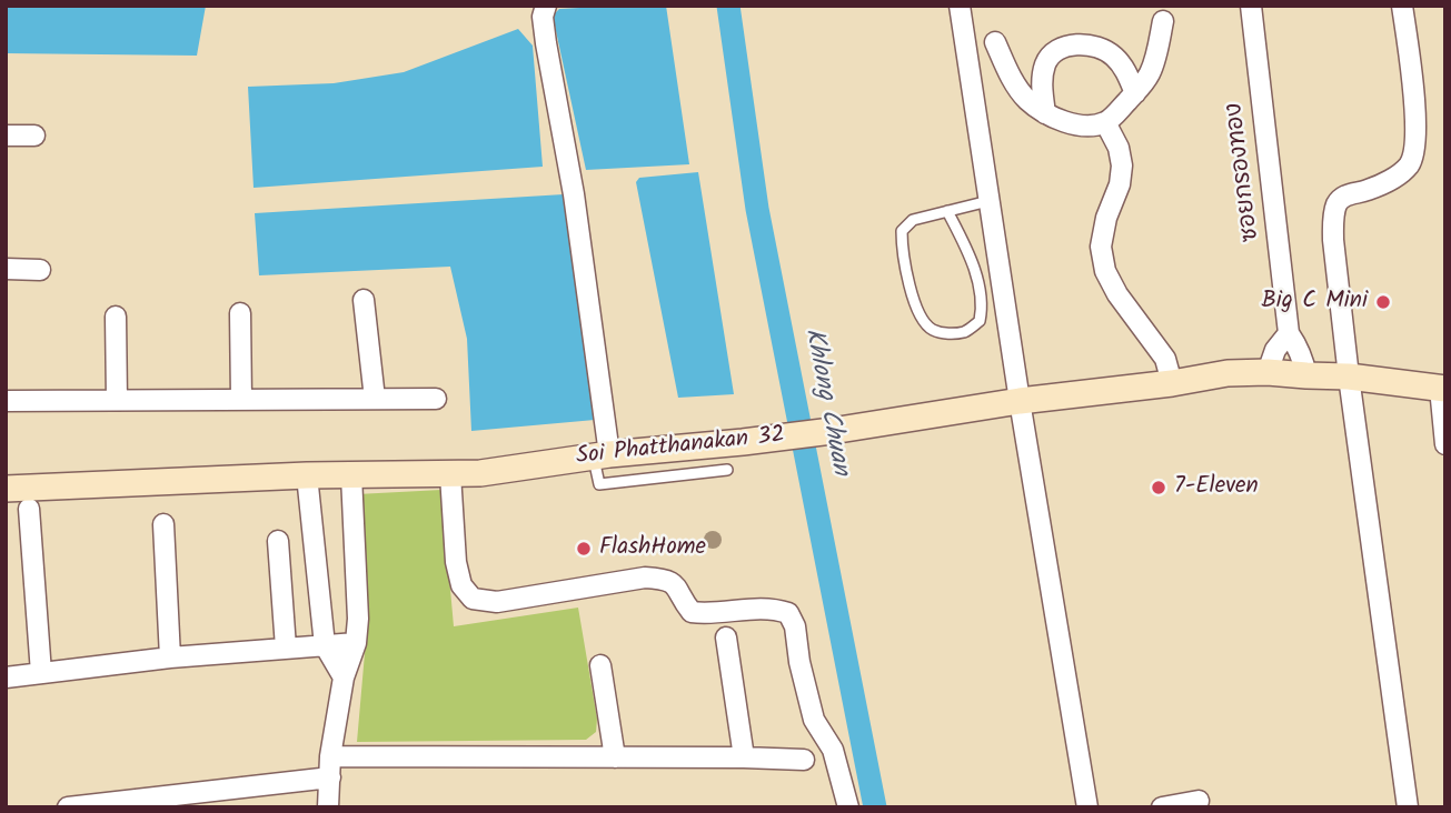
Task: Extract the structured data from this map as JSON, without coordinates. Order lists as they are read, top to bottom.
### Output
{
  "streets": {
    "street": ["ซอยกรองทอง", "Soi Phatthanakan 32"]
  },
  "crossings": [
    ["ซอยกรองทอง", "Soi Phatthanakan 32"]
  ],
  "water": ["Khlong Chuan"],
  "places": ["Big C Mini", "7-Eleven", "FlashHome"]
}
